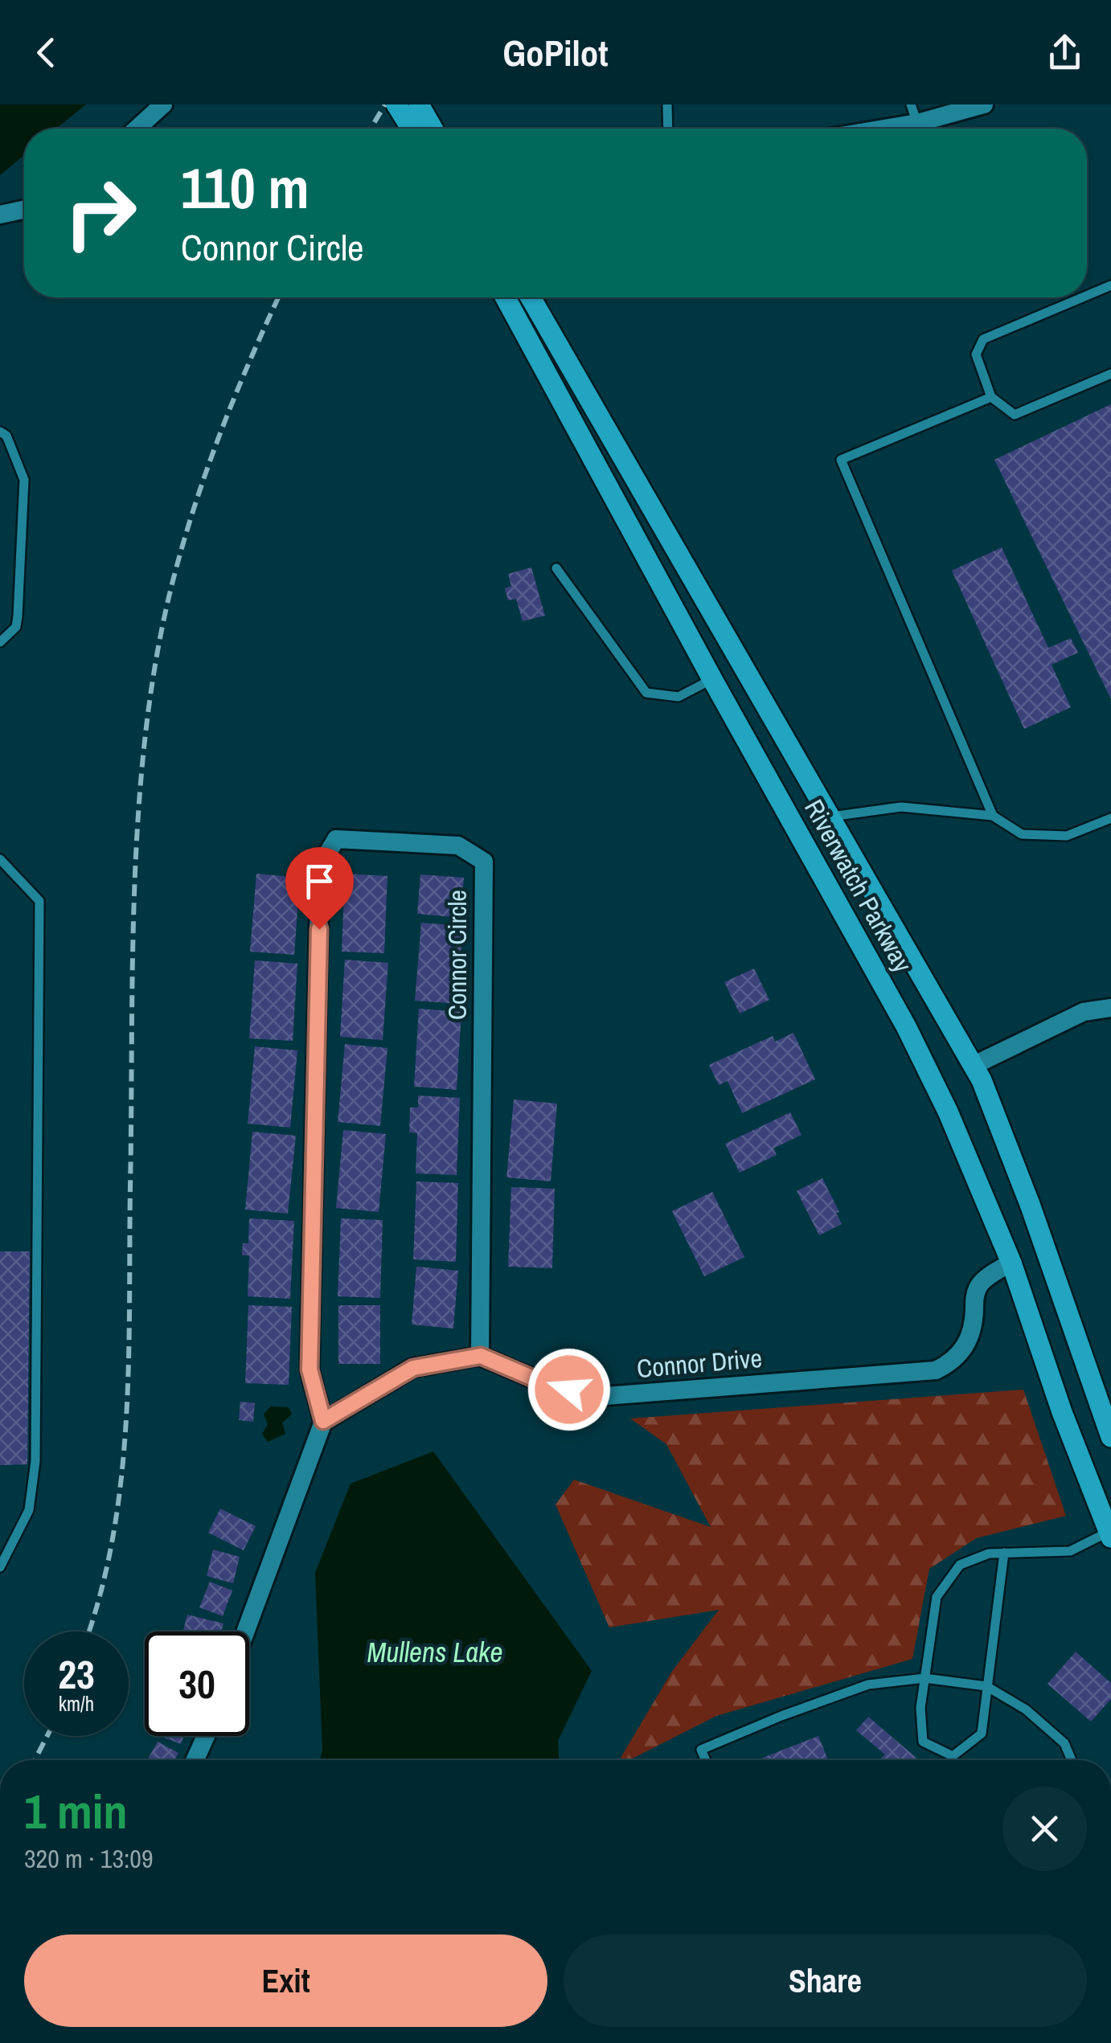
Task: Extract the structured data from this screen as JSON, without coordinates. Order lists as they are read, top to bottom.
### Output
{
  "streets": {
    "main road": ["Riverwatch Parkway"],
    "street": ["Connor Circle", "Connor Drive"]
  },
  "crossings": [
    ["Riverwatch Parkway", "Connor Drive"],
    ["Connor Circle", "Connor Drive"]
  ],
  "water": ["Mullens Lake"],
  "page": {
    "header": "GoPilot",
    "turn": ["110 m", "Connor Circle"],
    "speed": "23 km/h",
    "limit": "30",
    "heading": ["1 min", "320 m · 13:09"],
    "buttons": ["Exit", "Share"]
  }
}
